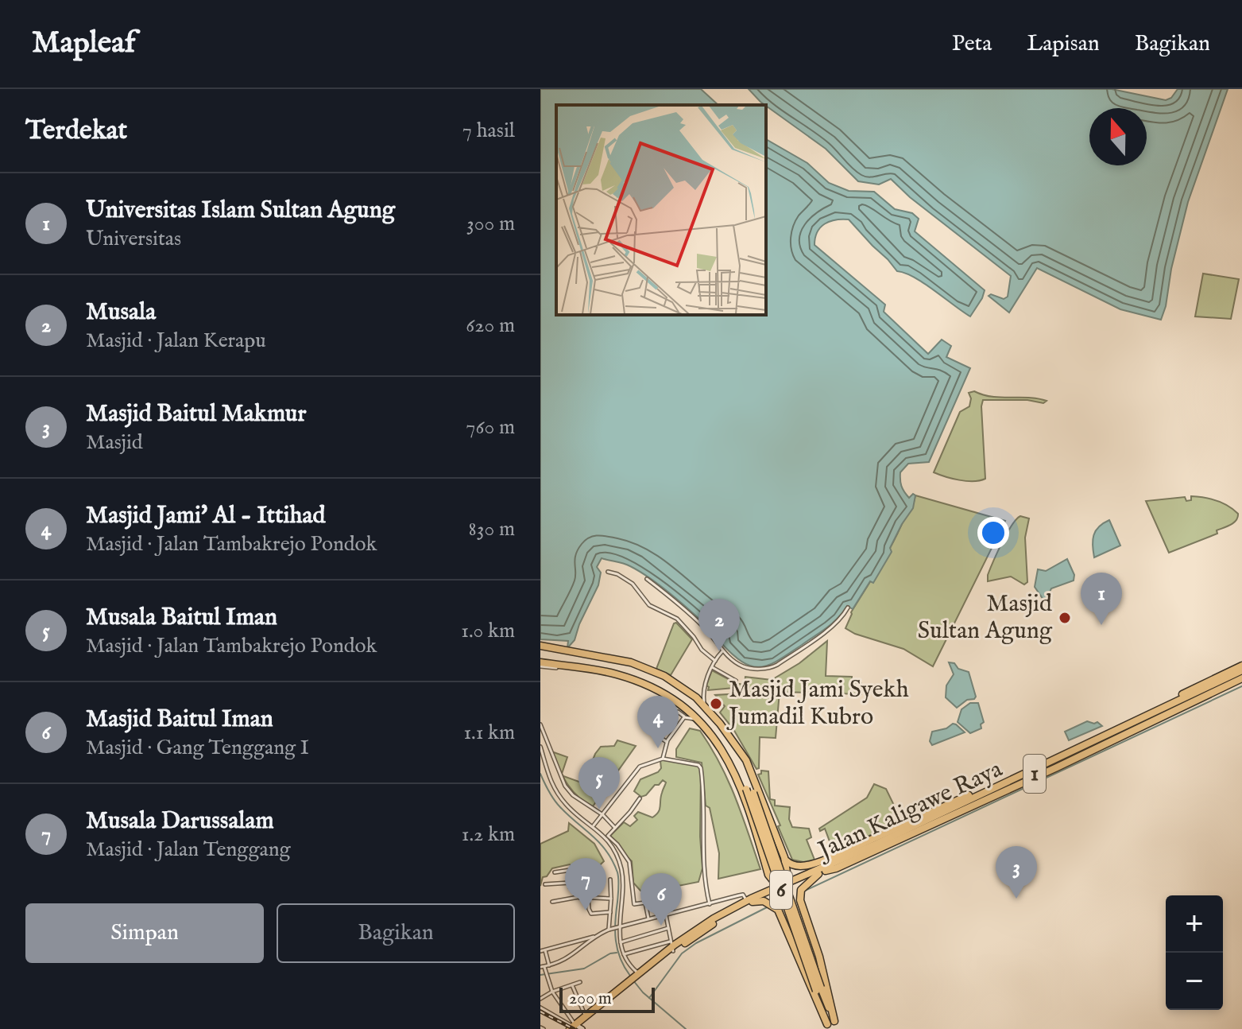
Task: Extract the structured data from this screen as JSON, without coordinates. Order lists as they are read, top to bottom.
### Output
{
  "streets": {
    "highway": ["1", "Jalan Kaligawe Raya", "6"]
  },
  "crossings": [
    ["1", "Jalan Kaligawe Raya"]
  ],
  "places": ["Masjid Sultan Agung", "Masjid Jami Syekh Jumadil Kubro"],
  "scale_bar": "200 m",
  "north": "top",
  "page": {
    "header": "Mapleaf",
    "nav": ["Peta", "Lapisan", "Bagikan"],
    "heading": ["Terdekat", "7 hasil"],
    "list": [
      {
        "mark": "1",
        "name": "Universitas Islam Sultan Agung",
        "note": "Universitas",
        "value": "300 m"
      },
      {
        "mark": "2",
        "name": "Musala",
        "note": "Masjid · Jalan Kerapu",
        "value": "620 m"
      },
      {
        "mark": "3",
        "name": "Masjid Baitul Makmur",
        "note": "Masjid",
        "value": "760 m"
      },
      {
        "mark": "4",
        "name": "Masjid Jami' Al - Ittihad",
        "note": "Masjid · Jalan Tambakrejo Pondok",
        "value": "830 m"
      },
      {
        "mark": "5",
        "name": "Musala Baitul Iman",
        "note": "Masjid · Jalan Tambakrejo Pondok",
        "value": "1.0 km"
      },
      {
        "mark": "6",
        "name": "Masjid Baitul Iman",
        "note": "Masjid · Gang Tenggang I",
        "value": "1.1 km"
      },
      {
        "mark": "7",
        "name": "Musala Darussalam",
        "note": "Masjid · Jalan Tenggang",
        "value": "1.2 km"
      }
    ],
    "pins": [
      "1",
      "2",
      "4",
      "5",
      "3",
      "7",
      "6"
    ],
    "buttons": ["Simpan", "Bagikan"],
    "map_buttons": ["+", "−"],
    "scale": "200 m"
  }
}
